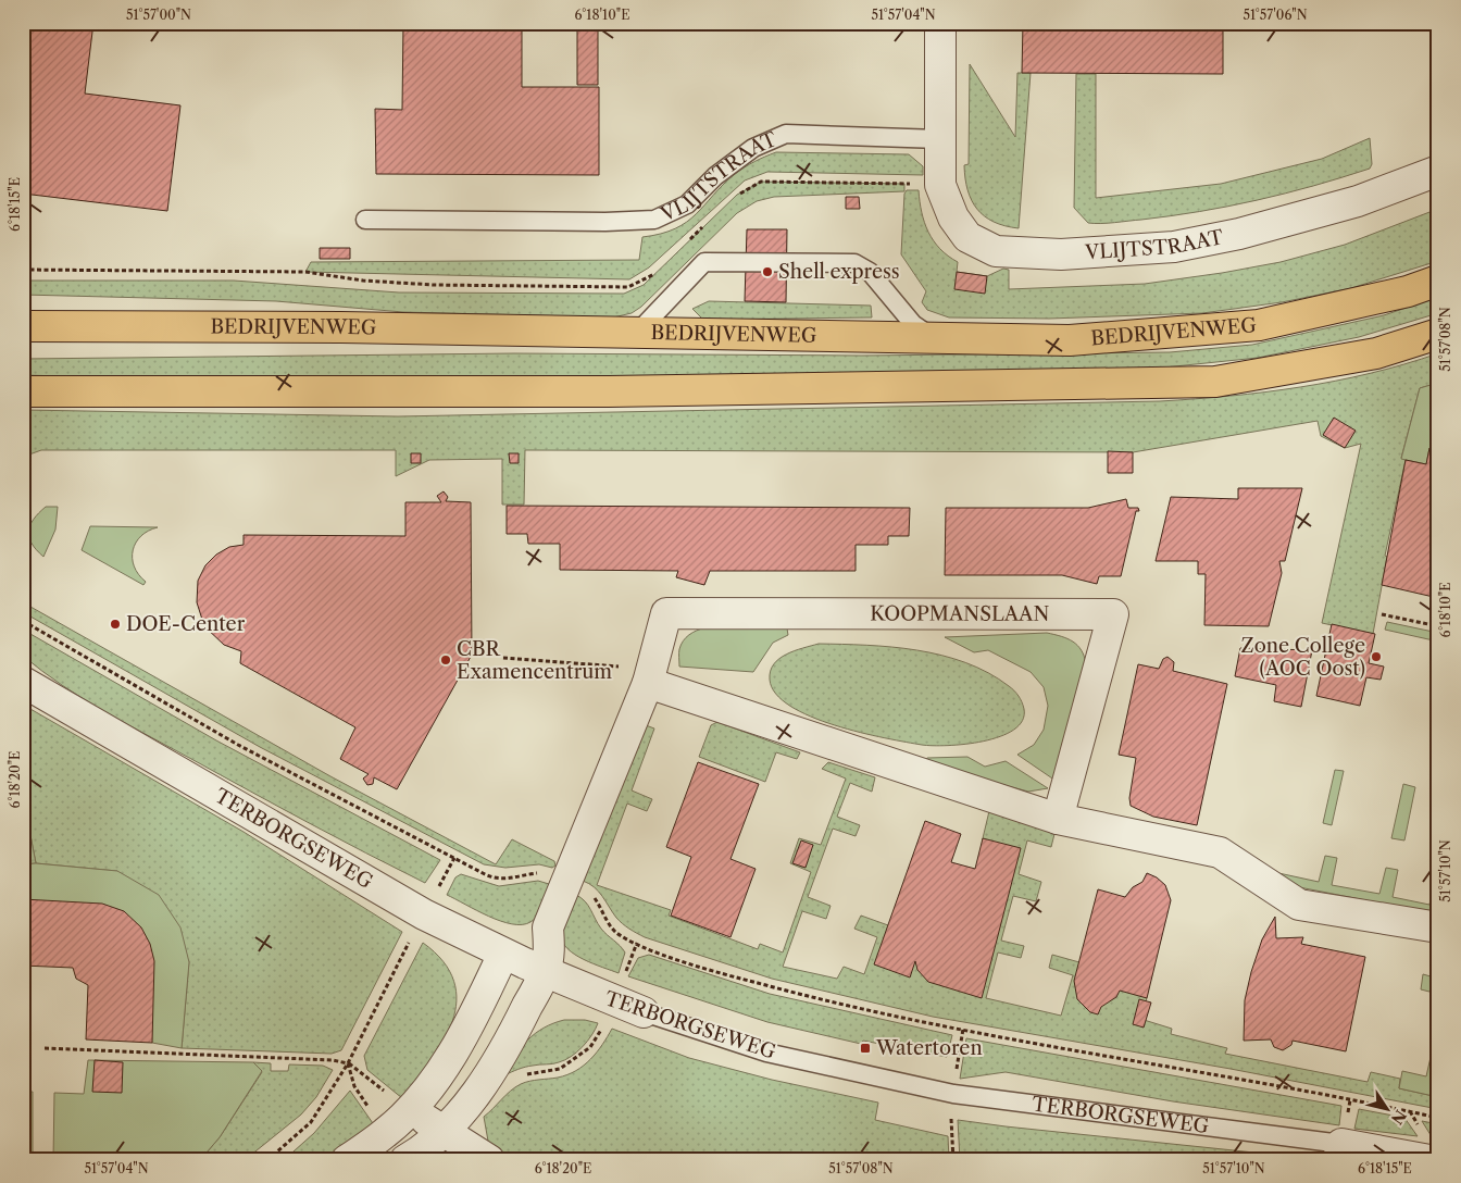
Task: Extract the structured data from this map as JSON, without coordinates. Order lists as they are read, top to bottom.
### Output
{
  "streets": {
    "main road": ["BEDRIJVENWEG"],
    "street": ["VLIJTSTRAAT", "KOOPMANSLAAN", "TERBORGSEWEG"]
  },
  "crossings": [
    ["KOOPMANSLAAN", "TERBORGSEWEG"]
  ],
  "places": {
    "other": [
      "Shell express",
      "DOE-Center",
      "Zone College (AOC Oost)",
      "CBR Examencentrum"
    ],
    "transit": ["Watertoren"]
  },
  "north": "bottom right",
  "coordinates": [
    "51°57'00\"N",
    "6°18'10\"E",
    "51°57'04\"N",
    "51°57'06\"N",
    "6°18'15\"E",
    "51°57'08\"N",
    "6°18'20\"E",
    "51°57'10\"N"
  ]
}
